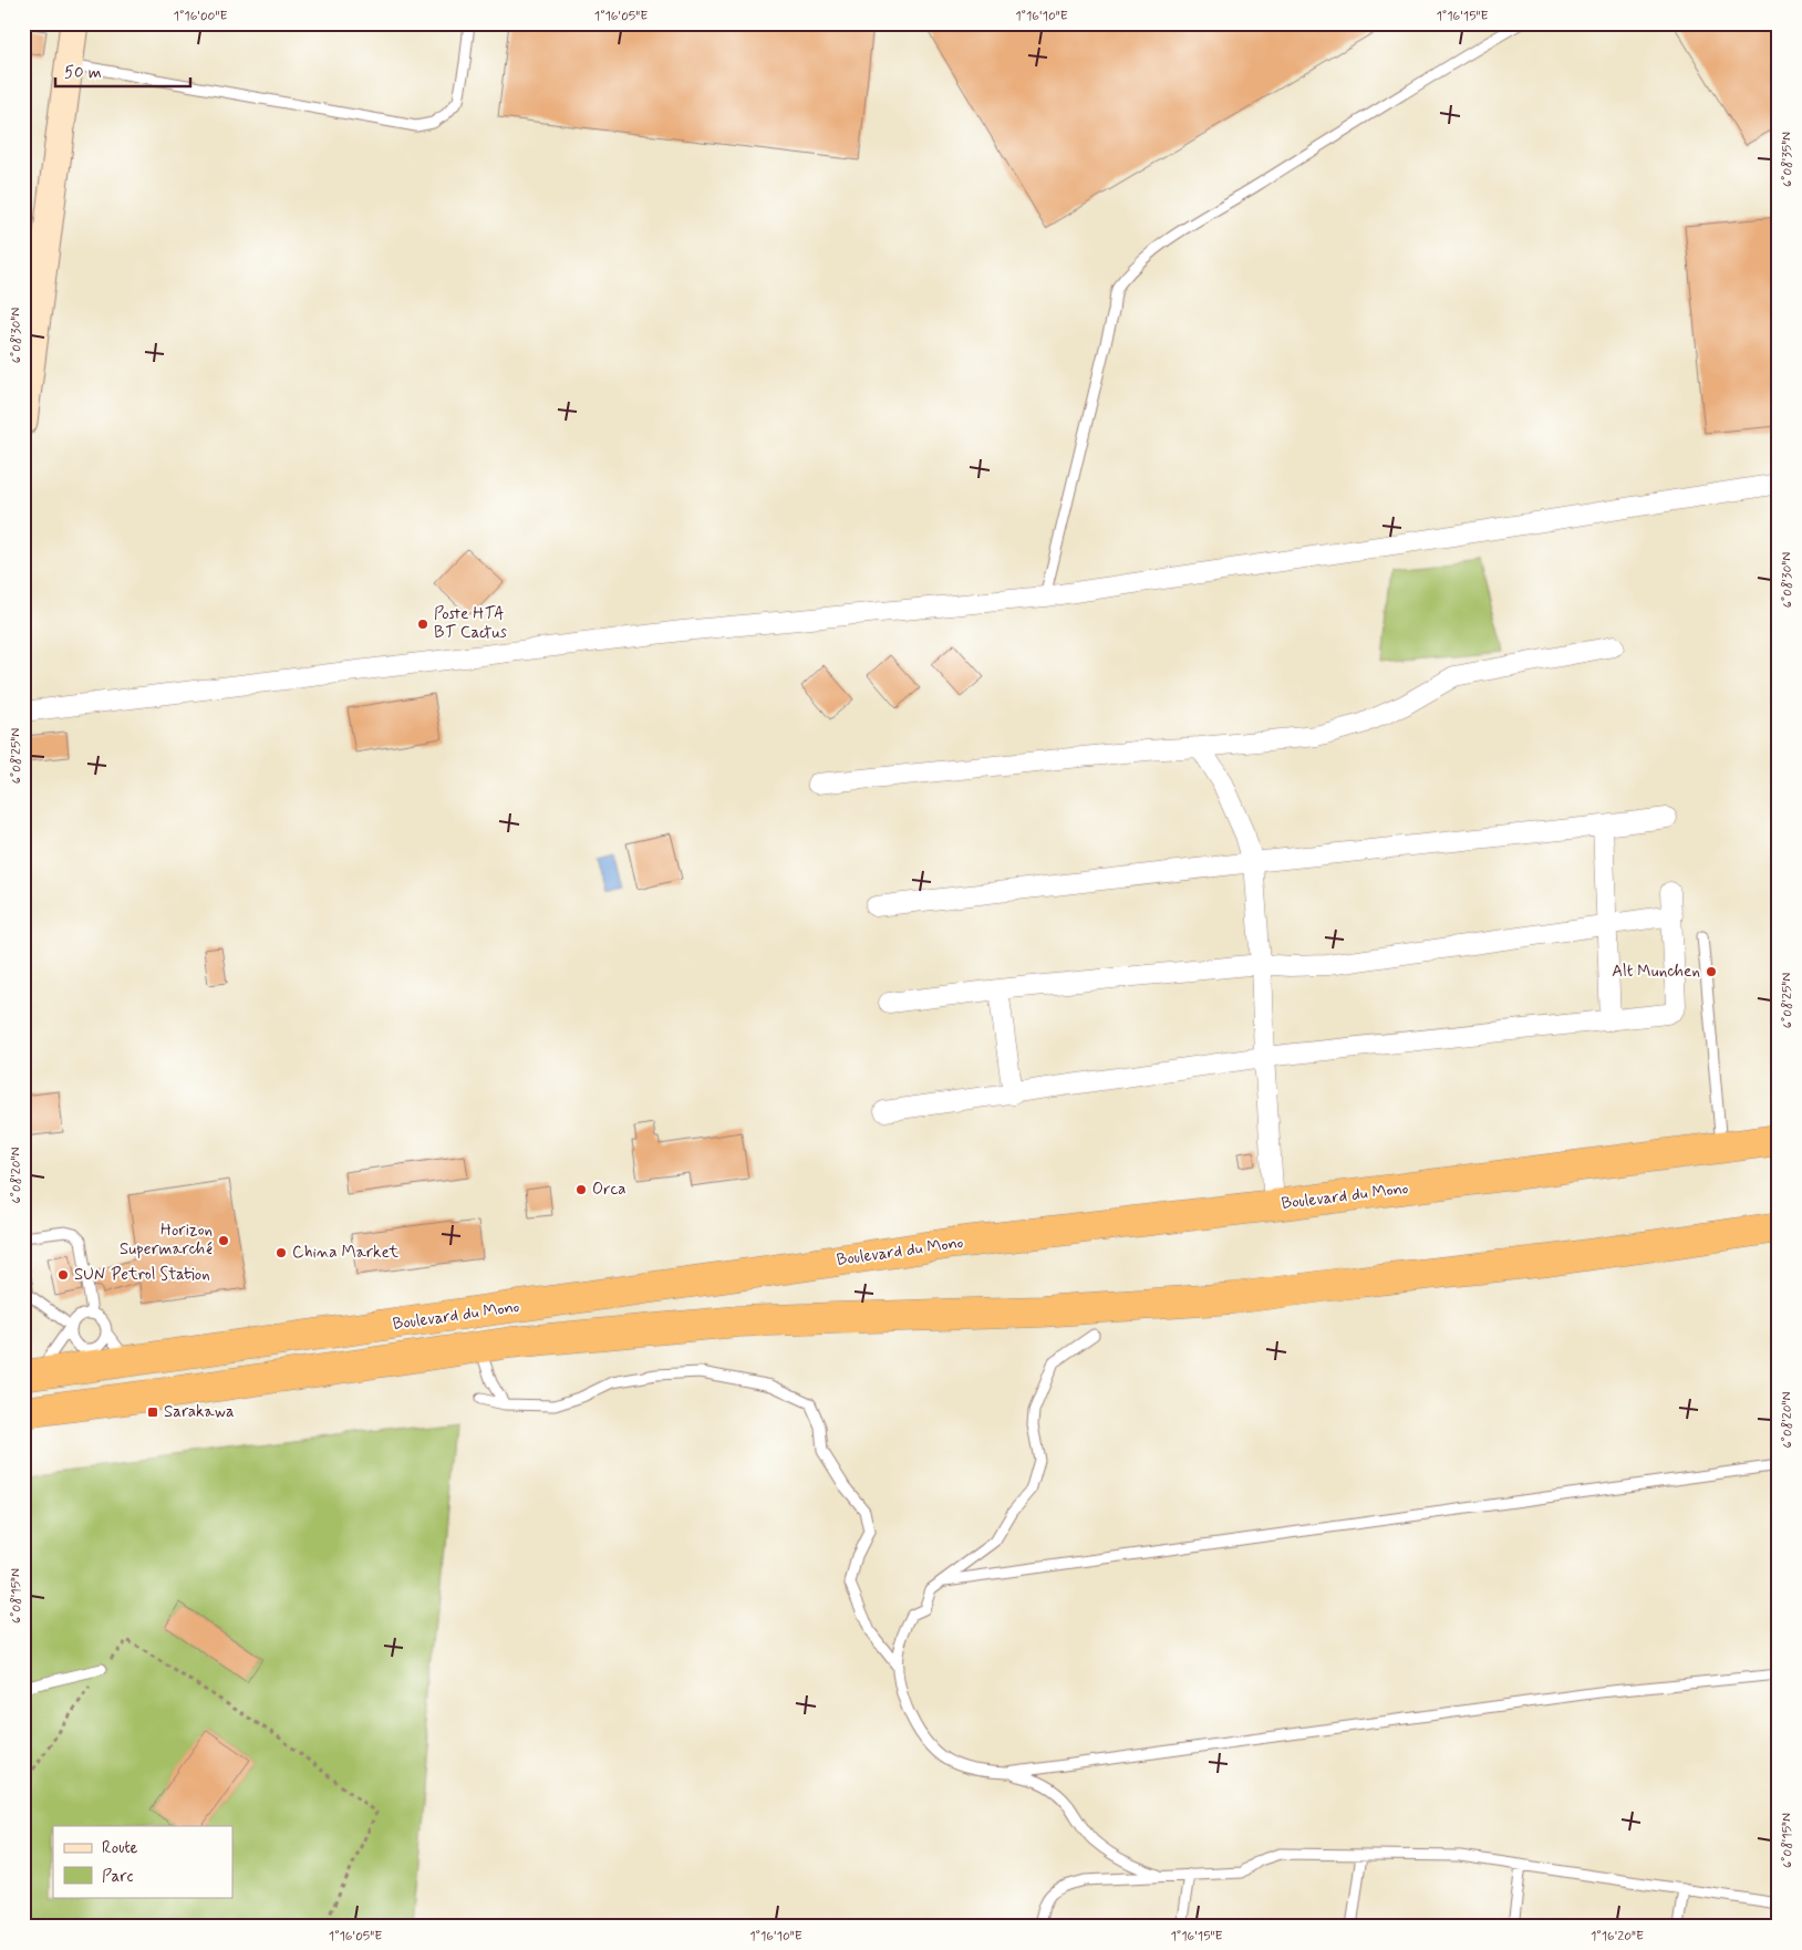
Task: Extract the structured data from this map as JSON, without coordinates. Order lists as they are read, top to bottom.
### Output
{
  "streets": {
    "highway": ["Boulevard du Mono"]
  },
  "places": {
    "other": [
      "Poste HTA BT Cactus",
      "Alt Munchen",
      "Orca",
      "Horizon Supermarché",
      "China Market",
      "SUN Petrol Station"
    ],
    "transit": ["Sarakawa"]
  },
  "legend": ["Route", "Parc"],
  "scale_bar": "50 m",
  "coordinates": [
    "1°16'00\"E",
    "1°16'05\"E",
    "1°16'10\"E",
    "1°16'15\"E",
    "6°08'35\"N",
    "6°08'30\"N",
    "6°08'25\"N",
    "6°08'20\"N",
    "6°08'15\"N",
    "1°16'20\"E"
  ]
}
